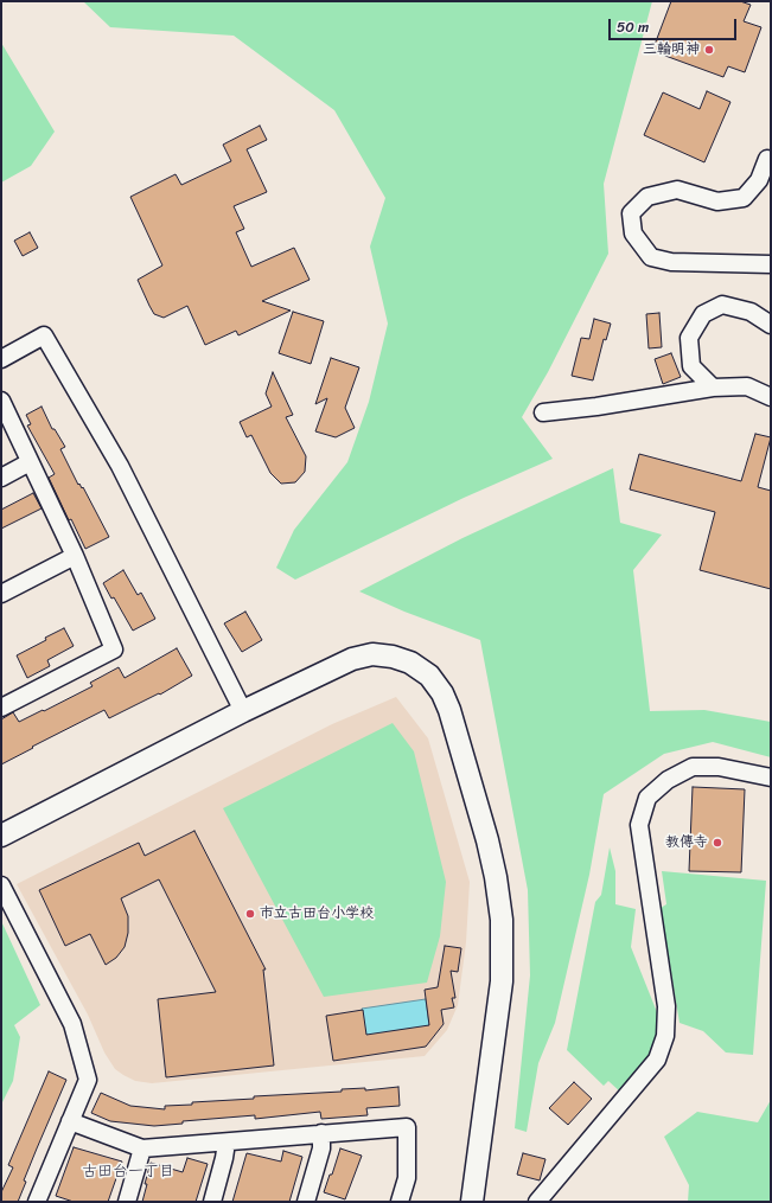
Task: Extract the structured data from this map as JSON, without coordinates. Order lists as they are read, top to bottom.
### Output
{
  "districts": ["古田台一丁目"],
  "places": ["三輪明神", "教傳寺", "市立古田台小学校"],
  "scale_bar": "50 m"
}
